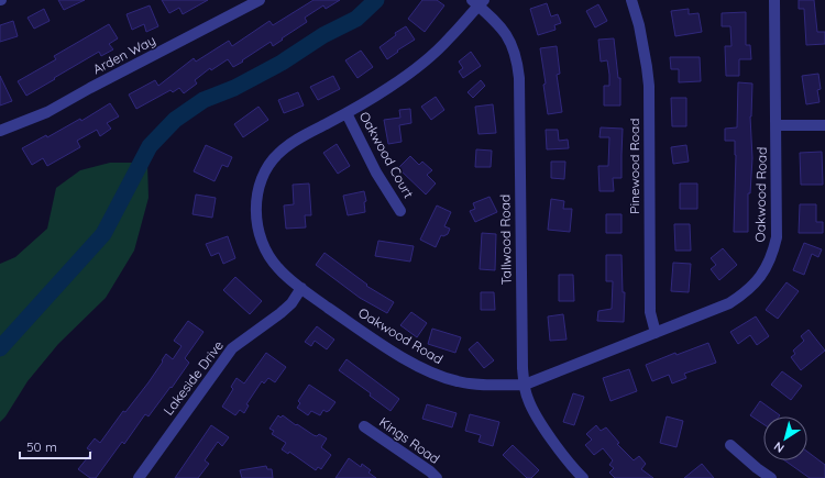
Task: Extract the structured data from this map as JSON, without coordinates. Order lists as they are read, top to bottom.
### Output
{
  "streets": {
    "street": [
      "Arden Way",
      "Oakwood Court",
      "Pinewood Road",
      "Oakwood Road",
      "Tallwood Road",
      "Lakeside Drive",
      "Kings Road"
    ]
  },
  "crossings": [
    ["Oakwood Court", "Oakwood Road"],
    ["Pinewood Road", "Oakwood Road"],
    ["Oakwood Road", "Tallwood Road"],
    ["Oakwood Road", "Lakeside Drive"]
  ],
  "scale_bar": "50 m",
  "north": "bottom left"
}
